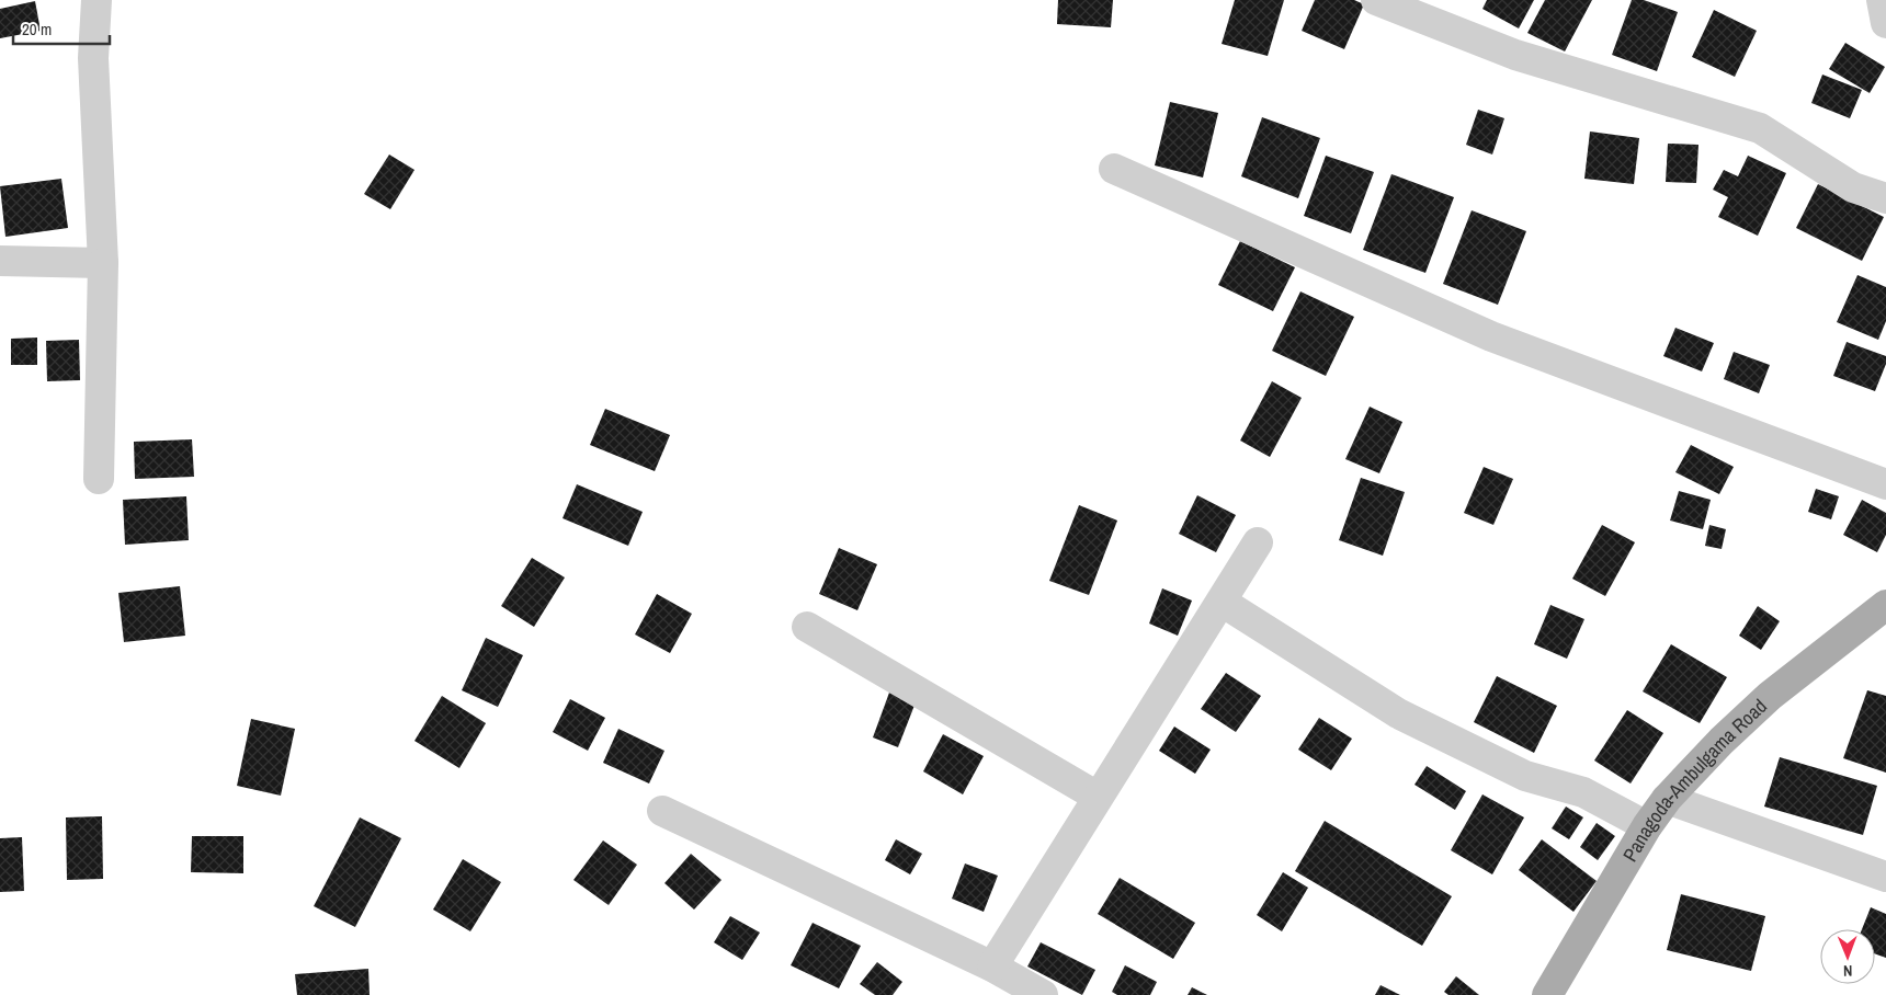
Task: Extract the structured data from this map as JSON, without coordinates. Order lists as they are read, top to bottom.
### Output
{
  "streets": {
    "main road": ["Panagoda-Ambulgama Road"]
  },
  "scale_bar": "20 m",
  "north": "bottom"
}
